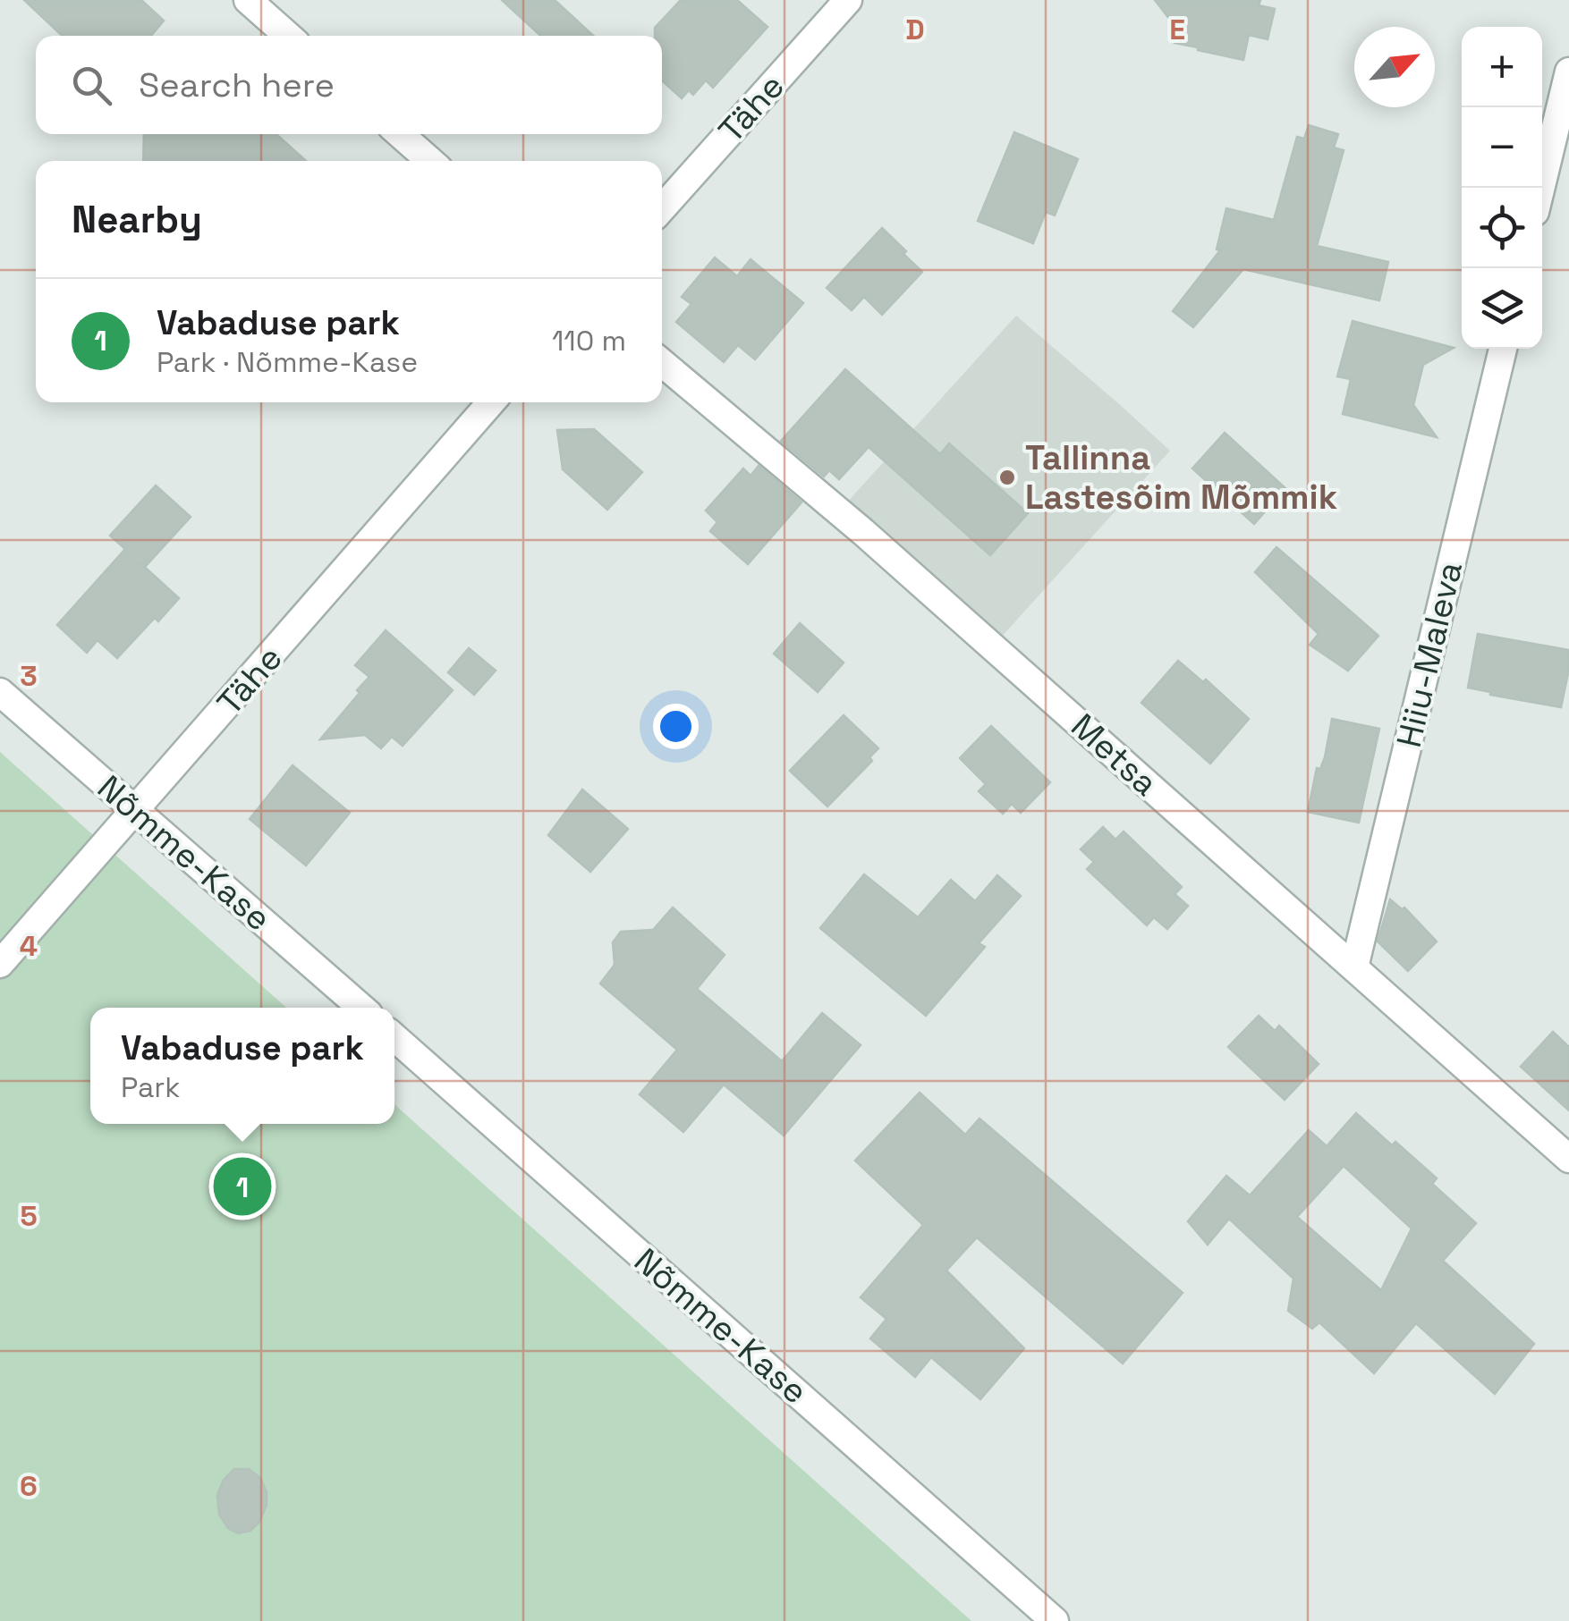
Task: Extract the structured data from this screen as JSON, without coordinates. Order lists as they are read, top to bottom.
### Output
{
  "streets": {
    "street": [
      "Tähe",
      "Hiiu-Maleva",
      "Metsa",
      "Nõmme-Kase"
    ]
  },
  "crossings": [
    ["Tähe", "Nõmme-Kase"],
    ["Hiiu-Maleva", "Metsa"]
  ],
  "places": ["Tallinna Lastesõim Mõmmik"],
  "north": "top right",
  "page": {
    "map_buttons": ["+", "−"],
    "search": "Search here",
    "heading": "Nearby",
    "list": [
      {
        "mark": "1",
        "name": "Vabaduse park",
        "note": "Park · Nõmme-Kase",
        "value": "110 m"
      }
    ],
    "popup": ["Vabaduse park", "Park"],
    "pins": "1"
  },
  "grid": {
    "columns": ["D", "E"],
    "rows": [
      "3",
      "4",
      "5",
      "6"
    ]
  }
}
